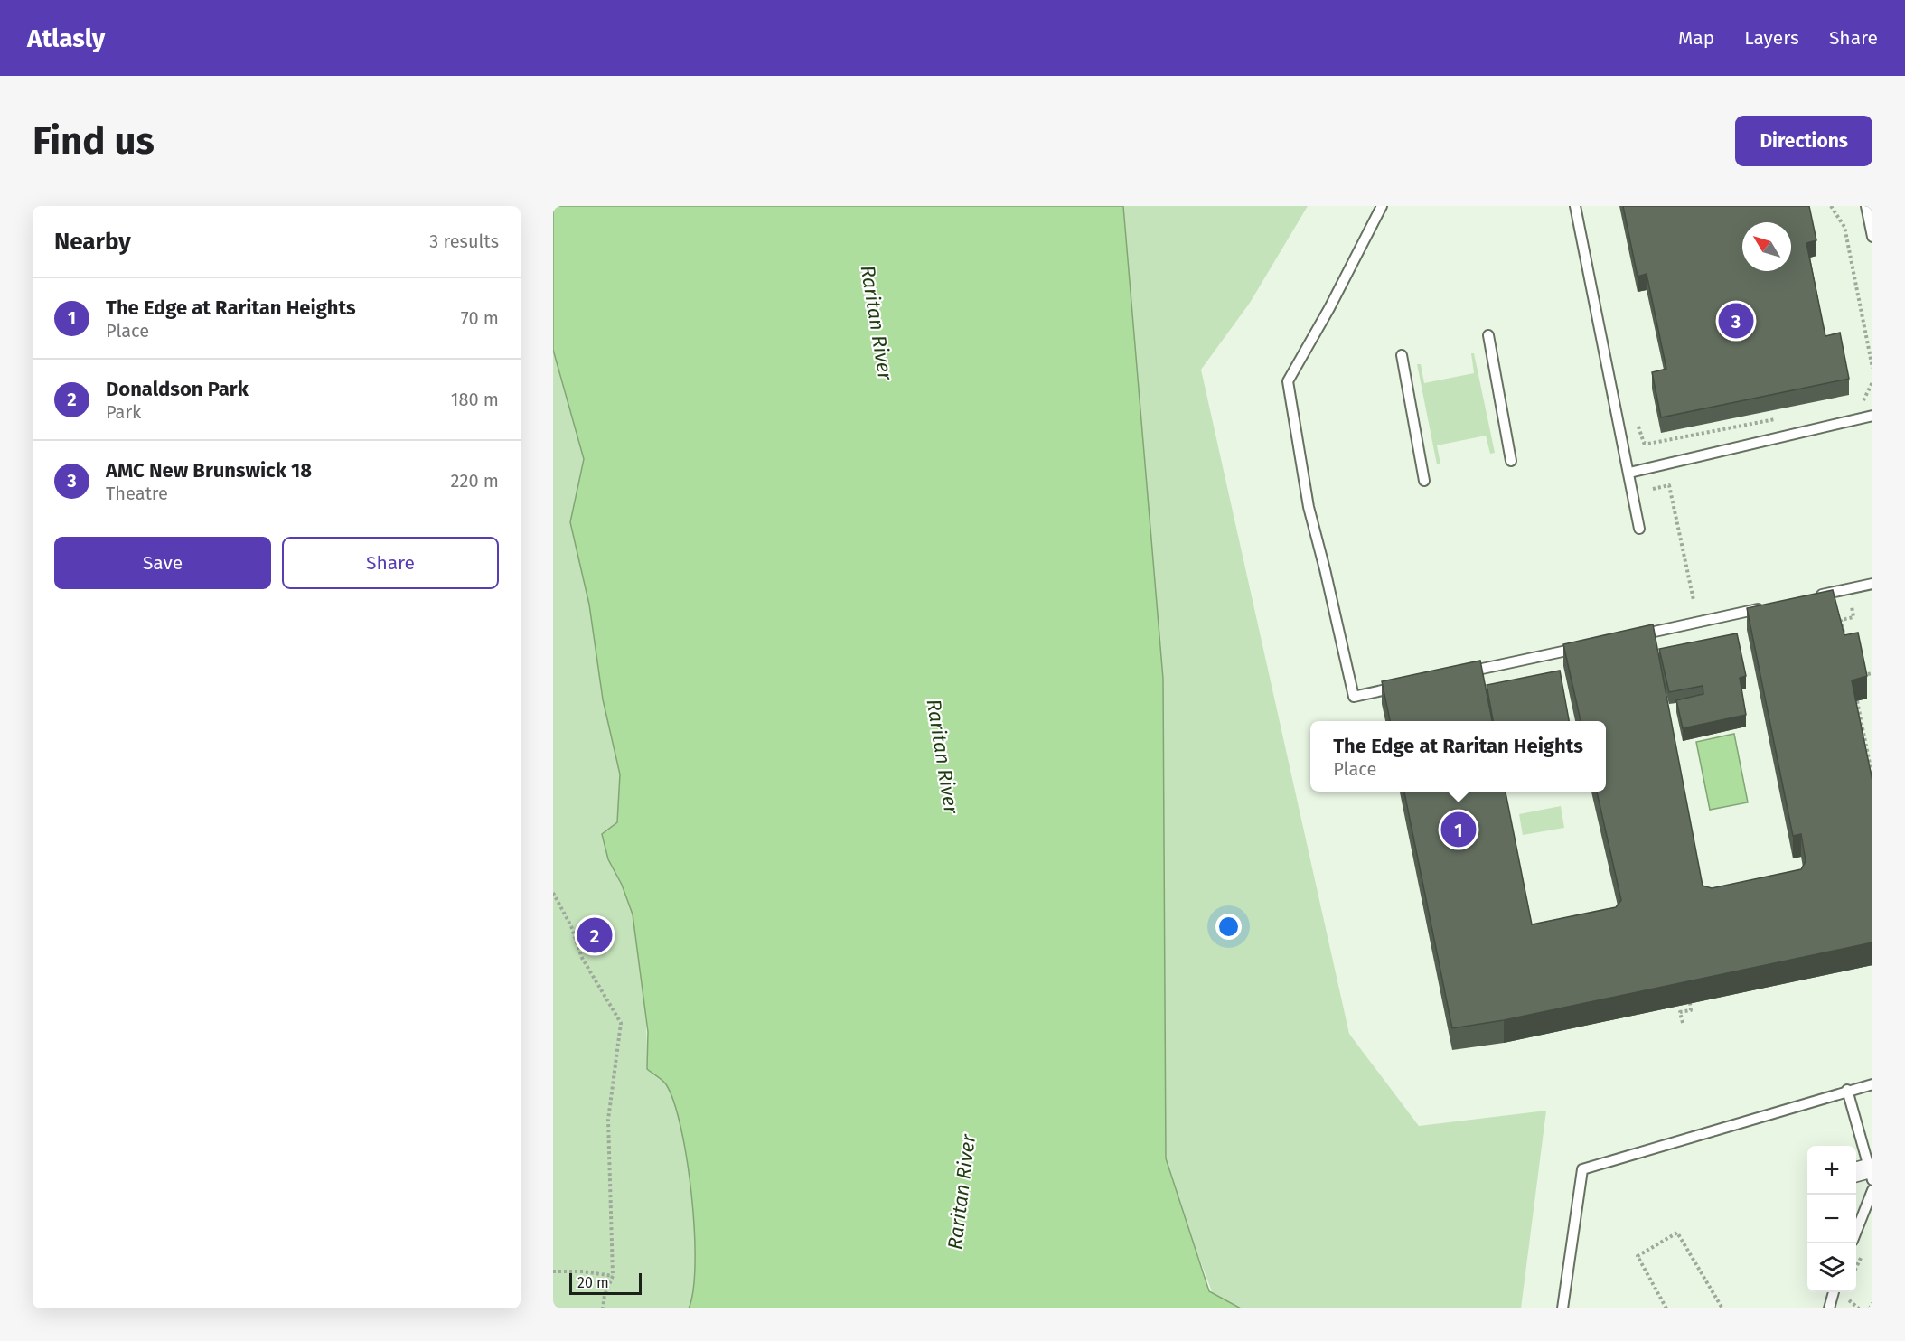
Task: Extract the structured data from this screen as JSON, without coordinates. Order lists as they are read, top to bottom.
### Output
{
  "water": ["Raritan River"],
  "scale_bar": "20 m",
  "north": "top left",
  "page": {
    "header": "Atlasly",
    "nav": ["Map", "Layers", "Share"],
    "buttons": [
      "Directions",
      ["Save", "Share"]
    ],
    "title": "Find us",
    "heading": ["Nearby", "3 results"],
    "list": [
      {
        "mark": "1",
        "name": "The Edge at Raritan Heights",
        "note": "Place",
        "value": "70 m"
      },
      {
        "mark": "2",
        "name": "Donaldson Park",
        "note": "Park",
        "value": "180 m"
      },
      {
        "mark": "3",
        "name": "AMC New Brunswick 18",
        "note": "Theatre",
        "value": "220 m"
      }
    ],
    "pins": ["3", "1", "2"],
    "popup": ["The Edge at Raritan Heights", "Place"],
    "map_buttons": ["+", "−"],
    "scale": "20 m"
  }
}
